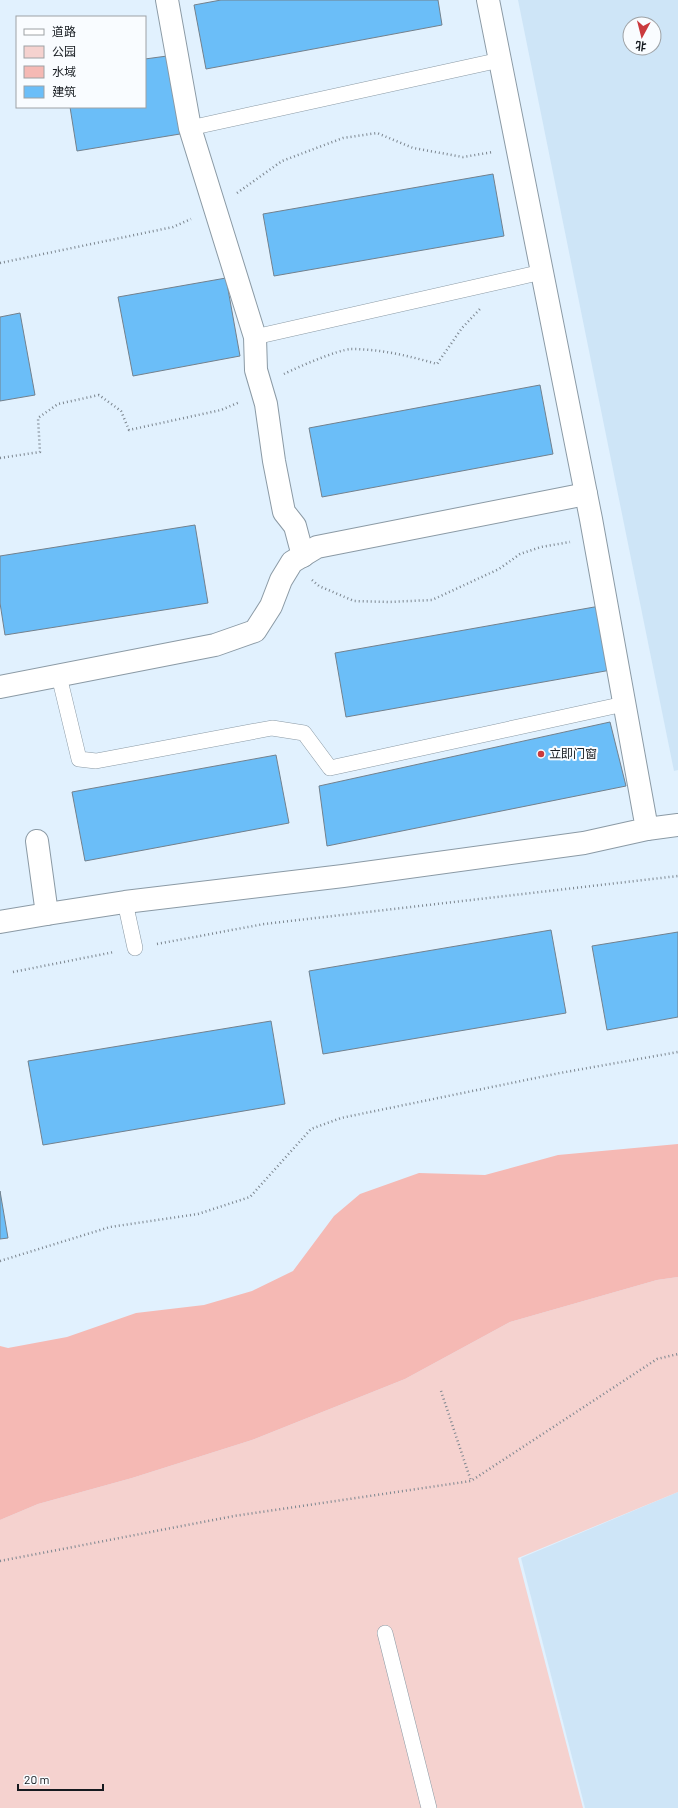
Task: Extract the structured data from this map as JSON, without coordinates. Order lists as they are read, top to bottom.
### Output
{
  "places": ["立即门窗"],
  "legend": [
    "道路",
    "公园",
    "水域",
    "建筑"
  ],
  "scale_bar": "20 m",
  "north": "bottom"
}
